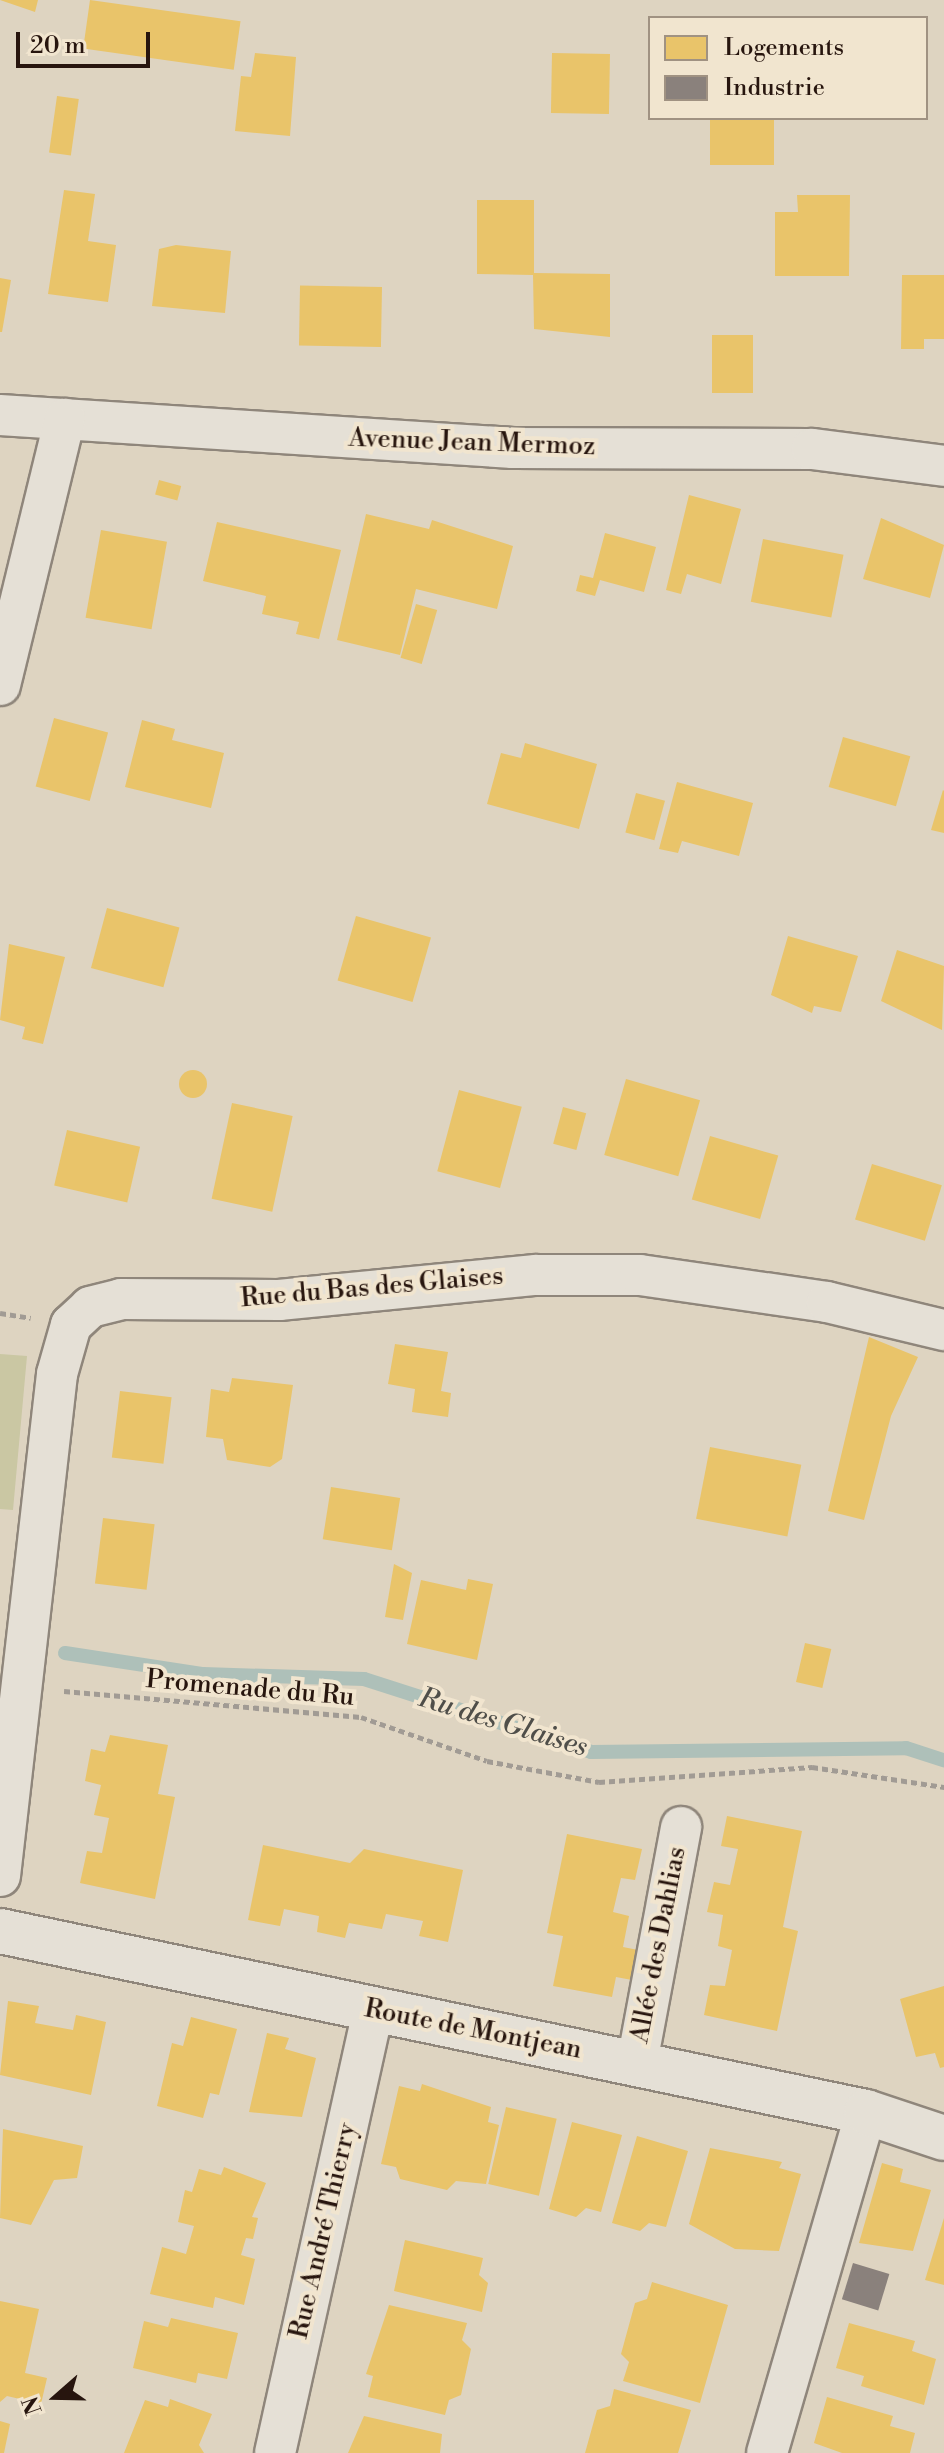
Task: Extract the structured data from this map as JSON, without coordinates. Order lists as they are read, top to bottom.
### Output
{
  "streets": {
    "street": [
      "Avenue Jean Mermoz",
      "Rue du Bas des Glaises",
      "Allée des Dahlias",
      "Route de Montjean",
      "Rue André Thierry"
    ],
    "path": ["Promenade du Ru"]
  },
  "crossings": [
    ["Rue du Bas des Glaises", "Promenade du Ru"],
    ["Allée des Dahlias", "Route de Montjean"],
    ["Route de Montjean", "Rue André Thierry"]
  ],
  "water": ["Ru des Glaises"],
  "legend": ["Logements", "Industrie"],
  "scale_bar": "20 m",
  "north": "left"
}
